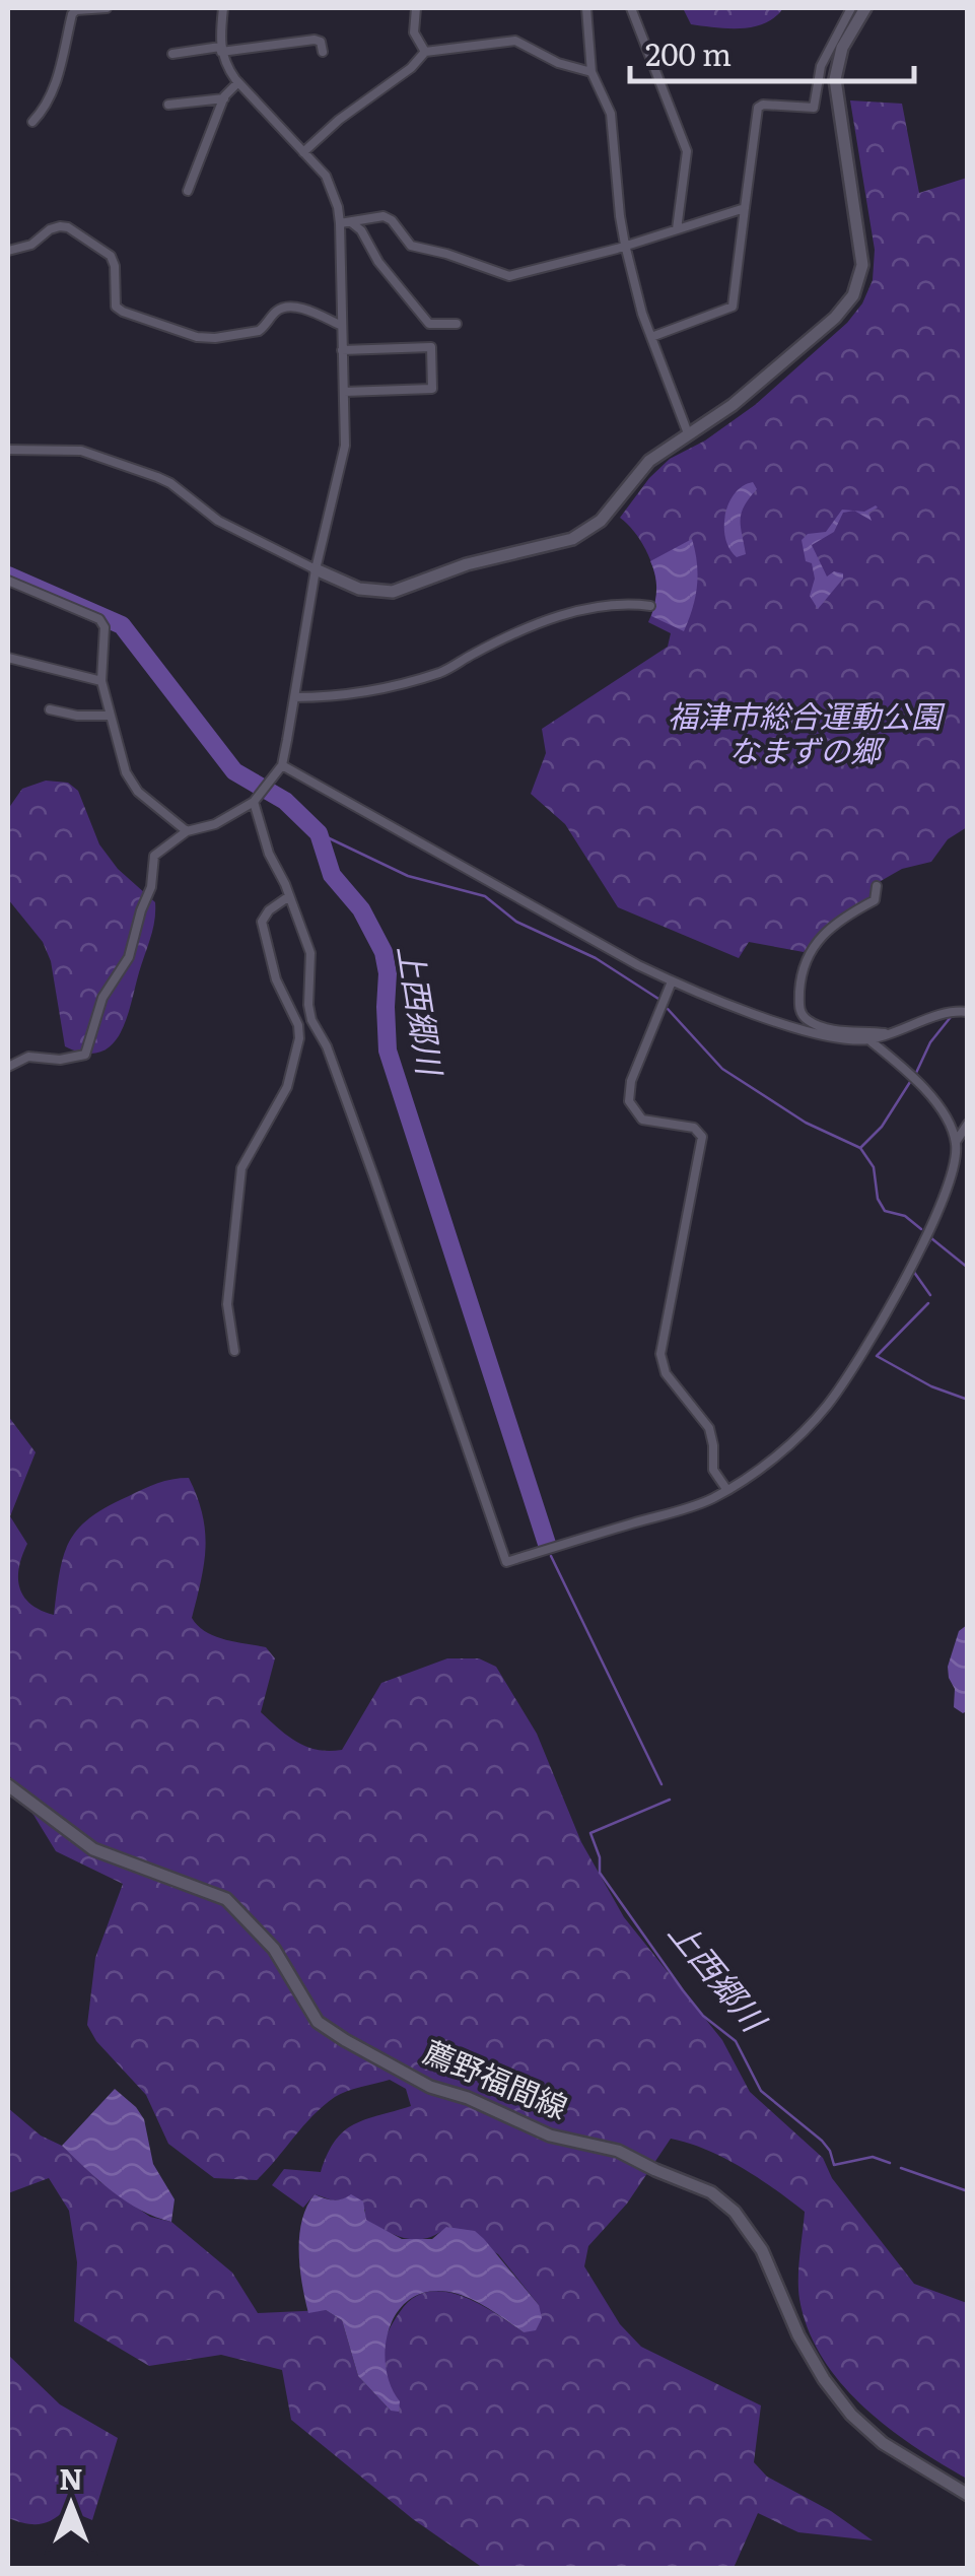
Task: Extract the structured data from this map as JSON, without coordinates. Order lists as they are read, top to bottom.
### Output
{
  "streets": {
    "main road": ["薦野福間線"]
  },
  "water": ["上西郷川"],
  "parks": ["福津市総合運動公園 なまずの郷"],
  "scale_bar": "200 m",
  "north": "top"
}
